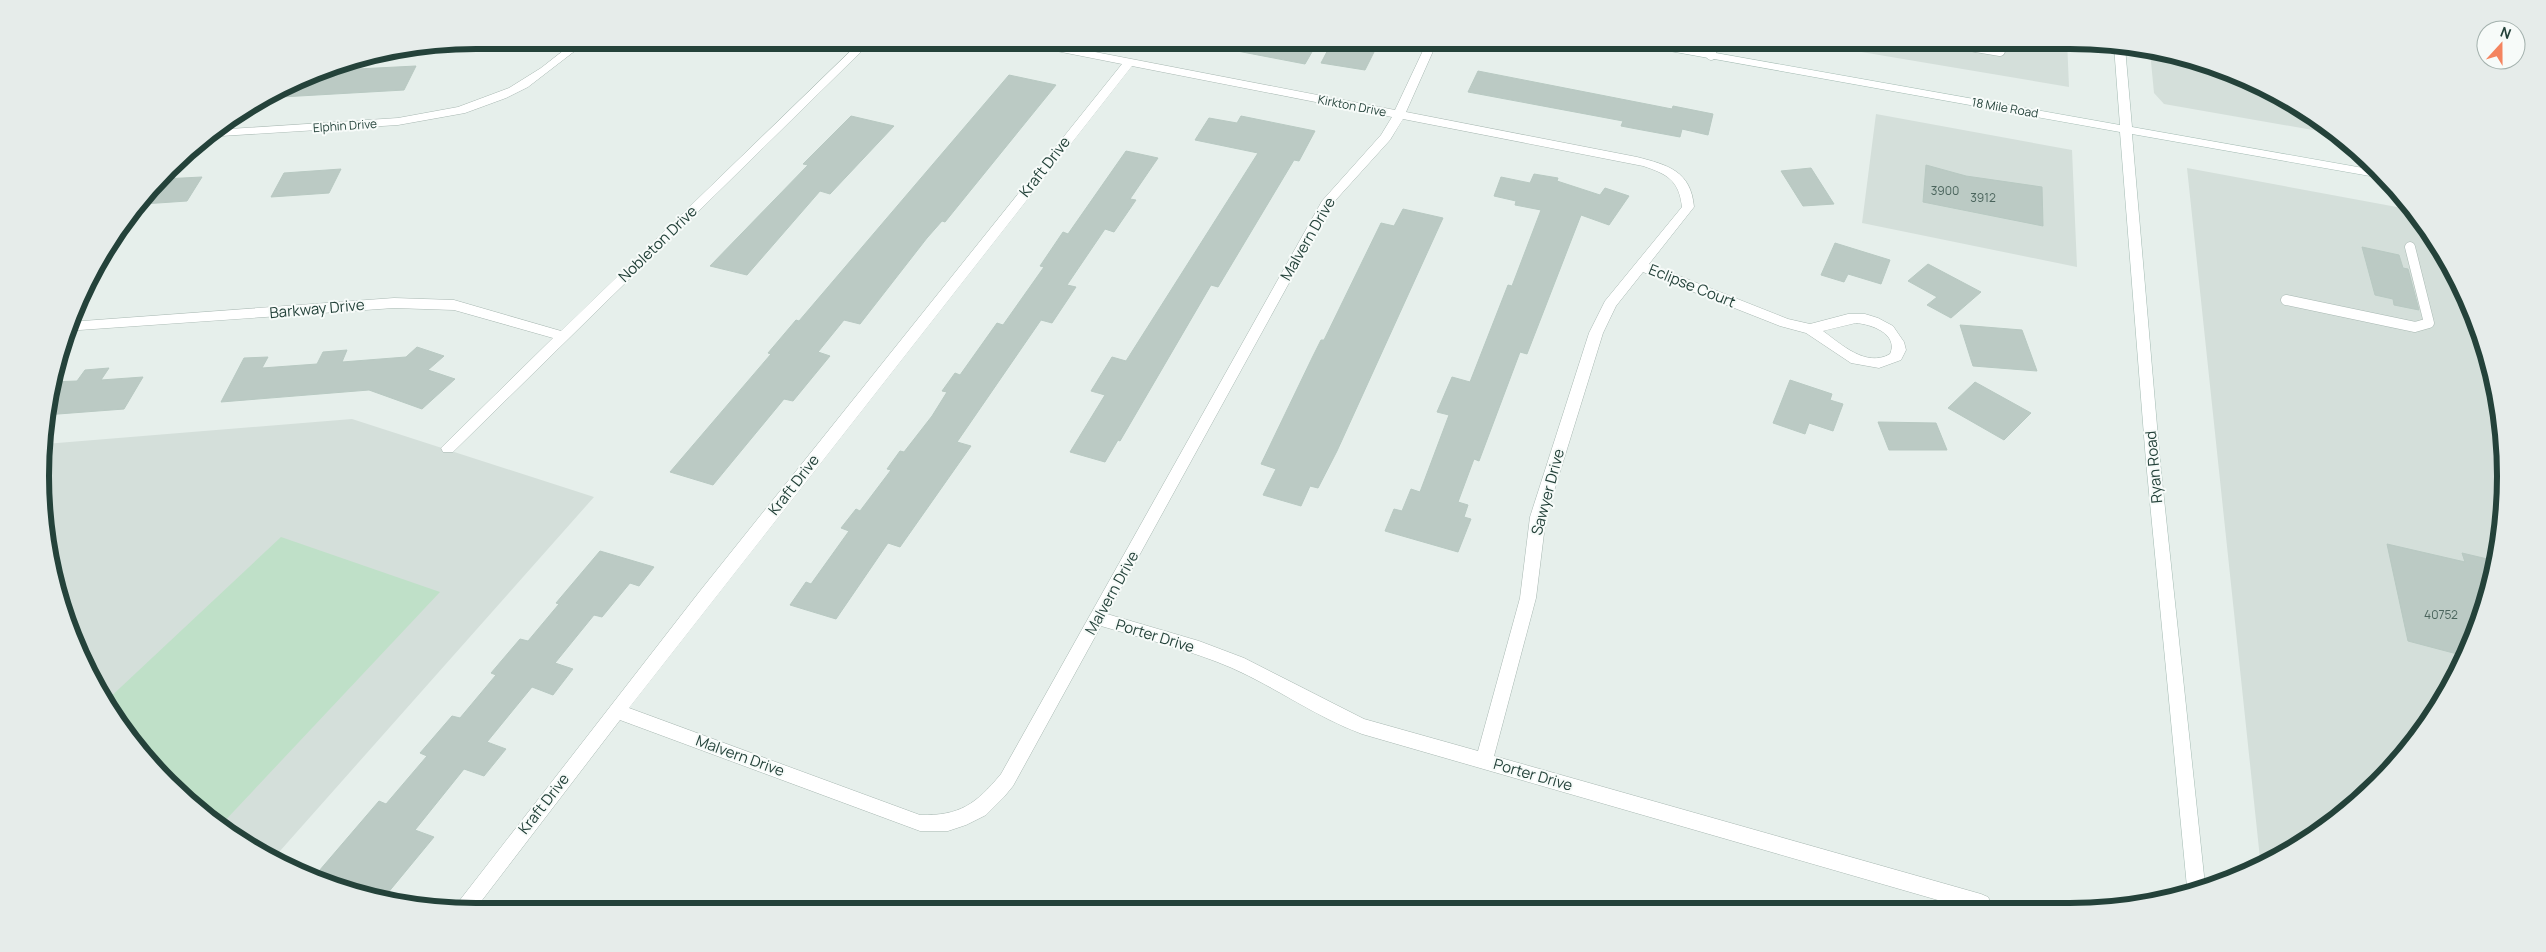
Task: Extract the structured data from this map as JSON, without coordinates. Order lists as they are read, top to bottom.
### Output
{
  "streets": {
    "street": [
      "Kirkton Drive",
      "18 Mile Road",
      "Elphin Drive",
      "Kraft Drive",
      "Malvern Drive",
      "Nobleton Drive",
      "Eclipse Court",
      "Barkway Drive",
      "Ryan Road",
      "Sawyer Drive",
      "Porter Drive"
    ]
  },
  "crossings": [
    ["Kirkton Drive", "Kraft Drive"],
    ["Kirkton Drive", "Malvern Drive"],
    ["Kirkton Drive", "Eclipse Court"],
    ["18 Mile Road", "Ryan Road"],
    ["Kraft Drive", "Malvern Drive"],
    ["Malvern Drive", "Porter Drive"],
    ["Nobleton Drive", "Barkway Drive"],
    ["Eclipse Court", "Sawyer Drive"],
    ["Sawyer Drive", "Porter Drive"]
  ],
  "house_numbers": ["3900", "3912", "40752"],
  "north": "top"
}
